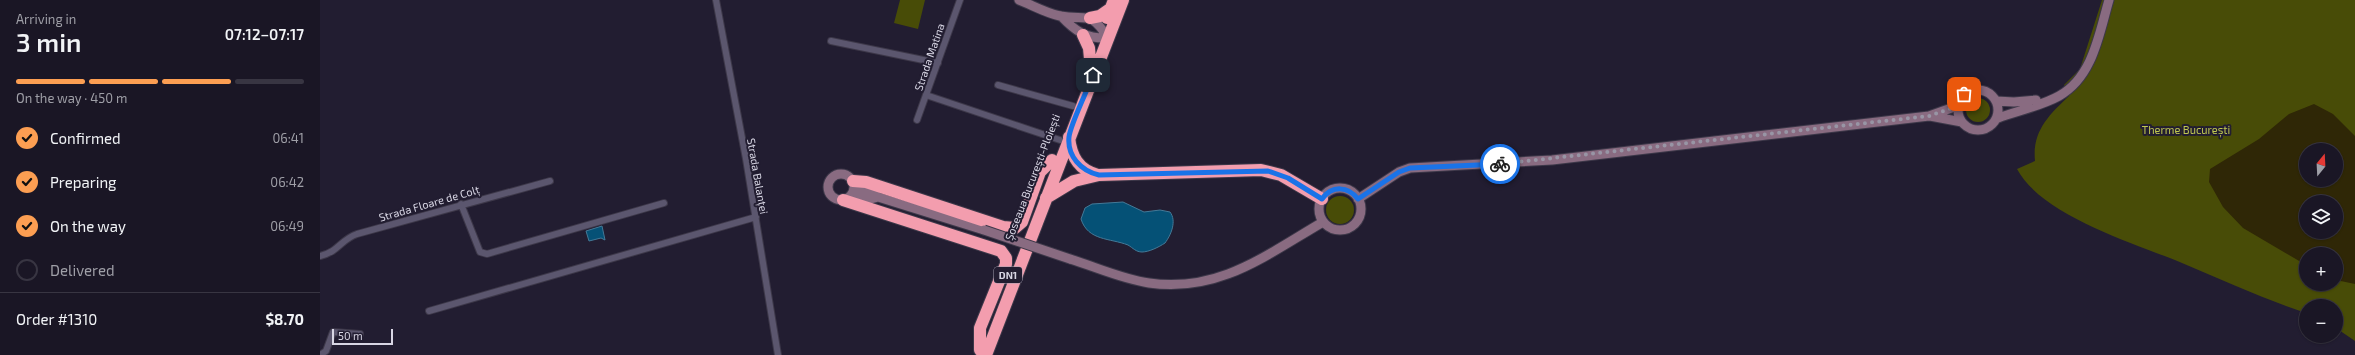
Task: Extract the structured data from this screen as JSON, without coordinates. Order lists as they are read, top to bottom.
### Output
{
  "streets": {
    "highway": ["Șoseaua București-Ploiești", "DN1"],
    "street": ["Strada Matina", "Strada Balanței", "Strada Floare de Colț"]
  },
  "crossings": [
    ["Șoseaua București-Ploiești", "DN1"]
  ],
  "parks": ["Therme București"],
  "scale_bar": "50 m",
  "north": "top",
  "page": {
    "heading": ["3 min", "Arriving in", "07:12–07:17"],
    "panel": ["Order #1310", "$8.70"],
    "bar": "On the way · 450 m",
    "list": [
      ["Confirmed", "06:41"],
      ["Preparing", "06:42"],
      ["On the way", "06:49"],
      "Delivered"
    ],
    "map_buttons": ["+", "−"],
    "scale": "50 m"
  }
}
